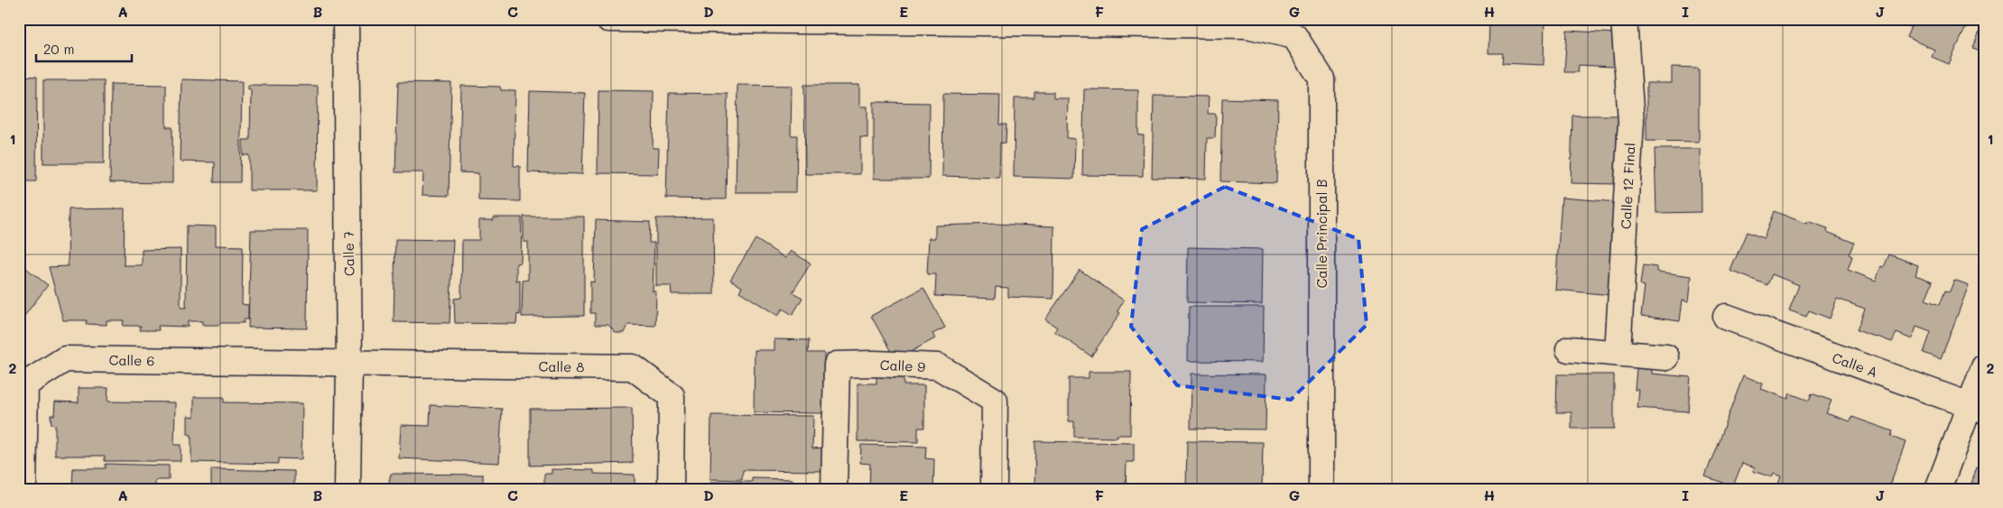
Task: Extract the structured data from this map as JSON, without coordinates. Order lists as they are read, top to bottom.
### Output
{
  "streets": {
    "street": [
      "Calle 12 Final",
      "Calle Principal B",
      "Calle 7",
      "Calle 6",
      "Calle A",
      "Calle 9",
      "Calle 8"
    ]
  },
  "crossings": [
    ["Calle 7", "Calle 6"],
    ["Calle 7", "Calle 8"],
    ["Calle 6", "Calle 8"]
  ],
  "scale_bar": "20 m",
  "grid": {
    "columns": [
      "A",
      "B",
      "C",
      "D",
      "E",
      "F",
      "G",
      "H",
      "I",
      "J"
    ],
    "rows": ["1", "2"]
  }
}
